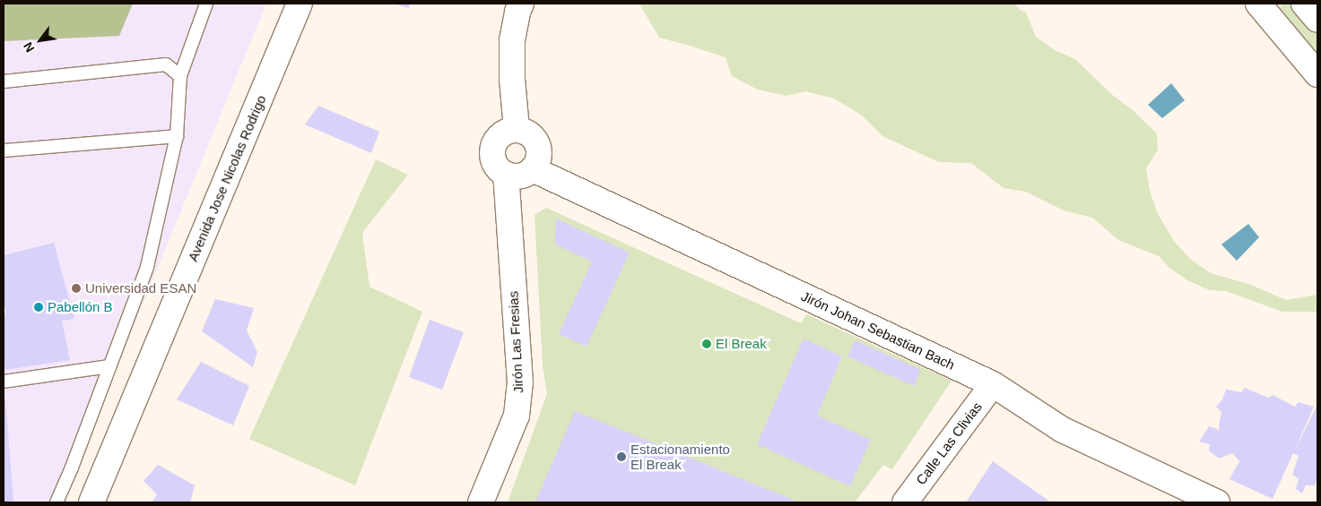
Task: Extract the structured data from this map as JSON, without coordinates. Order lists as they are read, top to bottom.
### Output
{
  "streets": {
    "street": [
      "Avenida Jose Nicolas Rodrigo",
      "Jirón Johan Sebastian Bach",
      "Jirón Las Fresias",
      "Calle Las Clivias"
    ]
  },
  "crossings": [
    ["Jirón Johan Sebastian Bach", "Jirón Las Fresias"],
    ["Jirón Johan Sebastian Bach", "Calle Las Clivias"]
  ],
  "places": [
    "Universidad ESAN",
    "Pabellón B",
    "El Break",
    "Estacionamiento El Break"
  ],
  "north": "bottom left"
}
